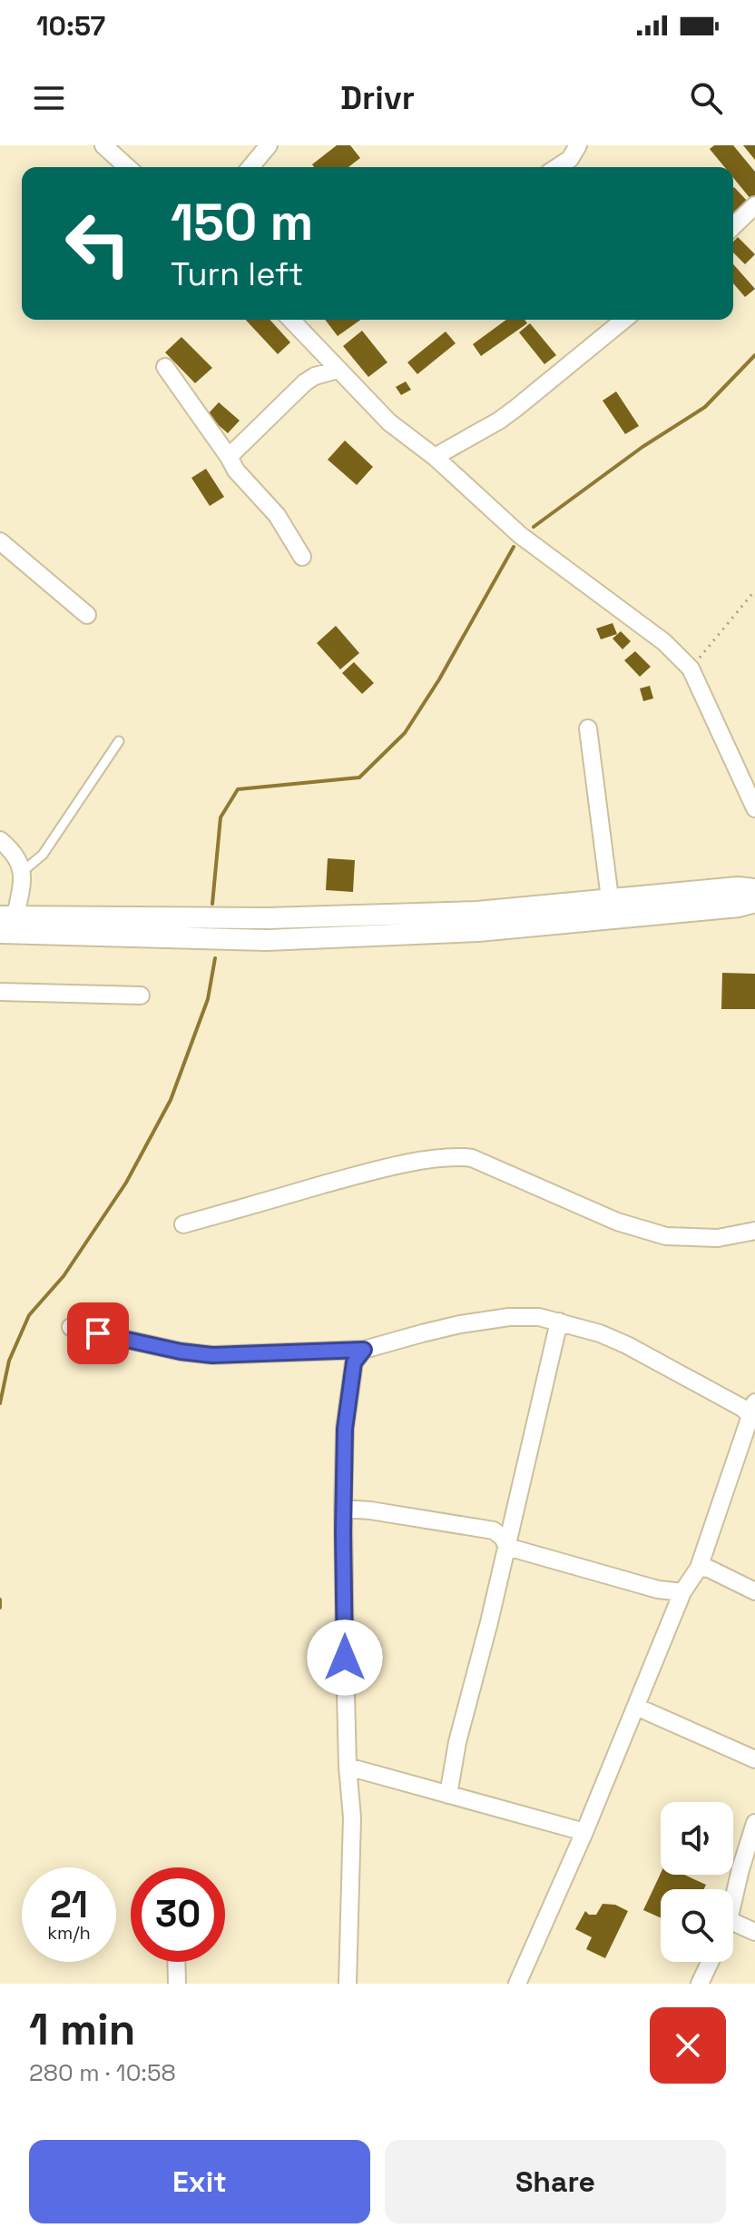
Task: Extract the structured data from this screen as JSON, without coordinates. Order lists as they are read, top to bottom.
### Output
{
  "page": {
    "status": "10:57",
    "header": "Drivr",
    "turn": ["150 m", "Turn left"],
    "speed": "21 km/h",
    "limit": "30",
    "heading": ["1 min", "280 m · 10:58"],
    "buttons": ["Exit", "Share"]
  }
}
